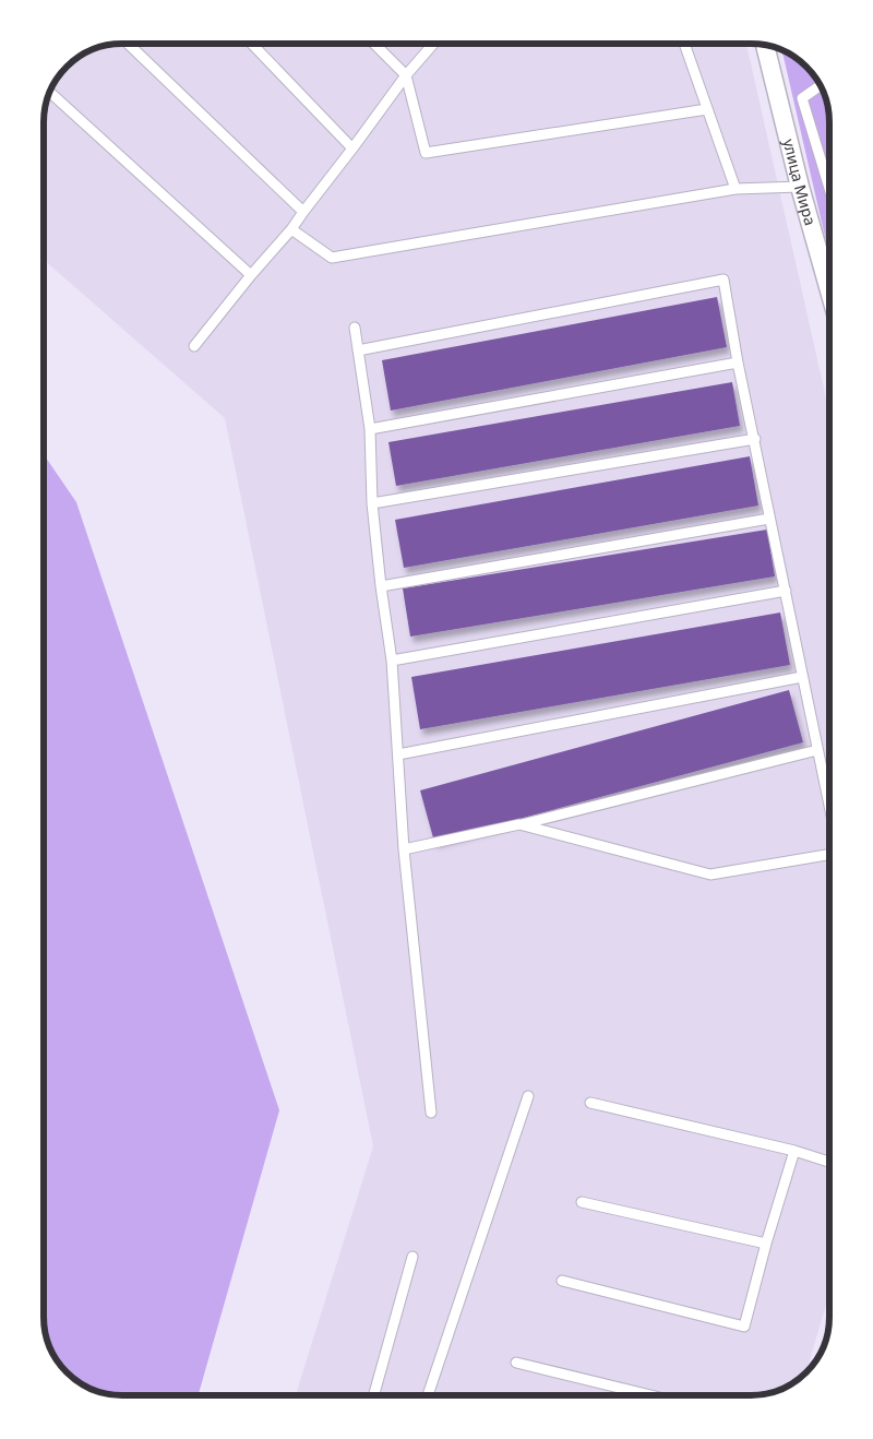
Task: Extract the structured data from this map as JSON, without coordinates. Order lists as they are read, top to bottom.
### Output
{
  "streets": {
    "street": ["улица Мира"]
  }
}
